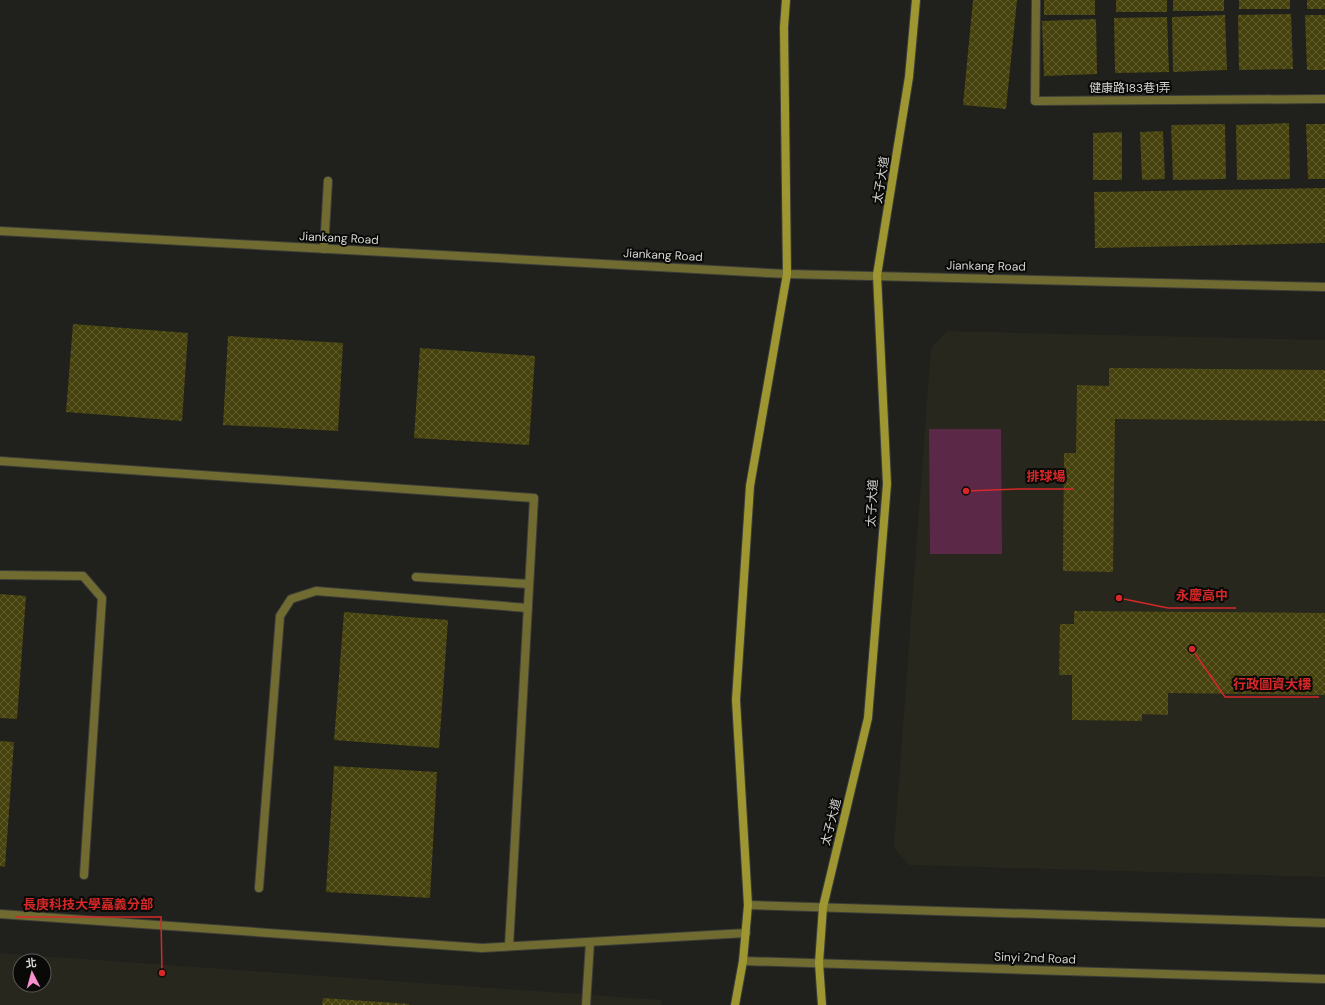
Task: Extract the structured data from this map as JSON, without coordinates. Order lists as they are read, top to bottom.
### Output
{
  "streets": {
    "street": [
      "健康路183巷1弄",
      "太子大道",
      "Jiankang Road",
      "Sinyi 2nd Road"
    ]
  },
  "crossings": [
    ["太子大道", "Jiankang Road"],
    ["太子大道", "Sinyi 2nd Road"]
  ],
  "places": [
    "排球場",
    "永慶高中",
    "行政圖資大樓",
    "長庚科技大學嘉義分部"
  ],
  "north": "top"
}
